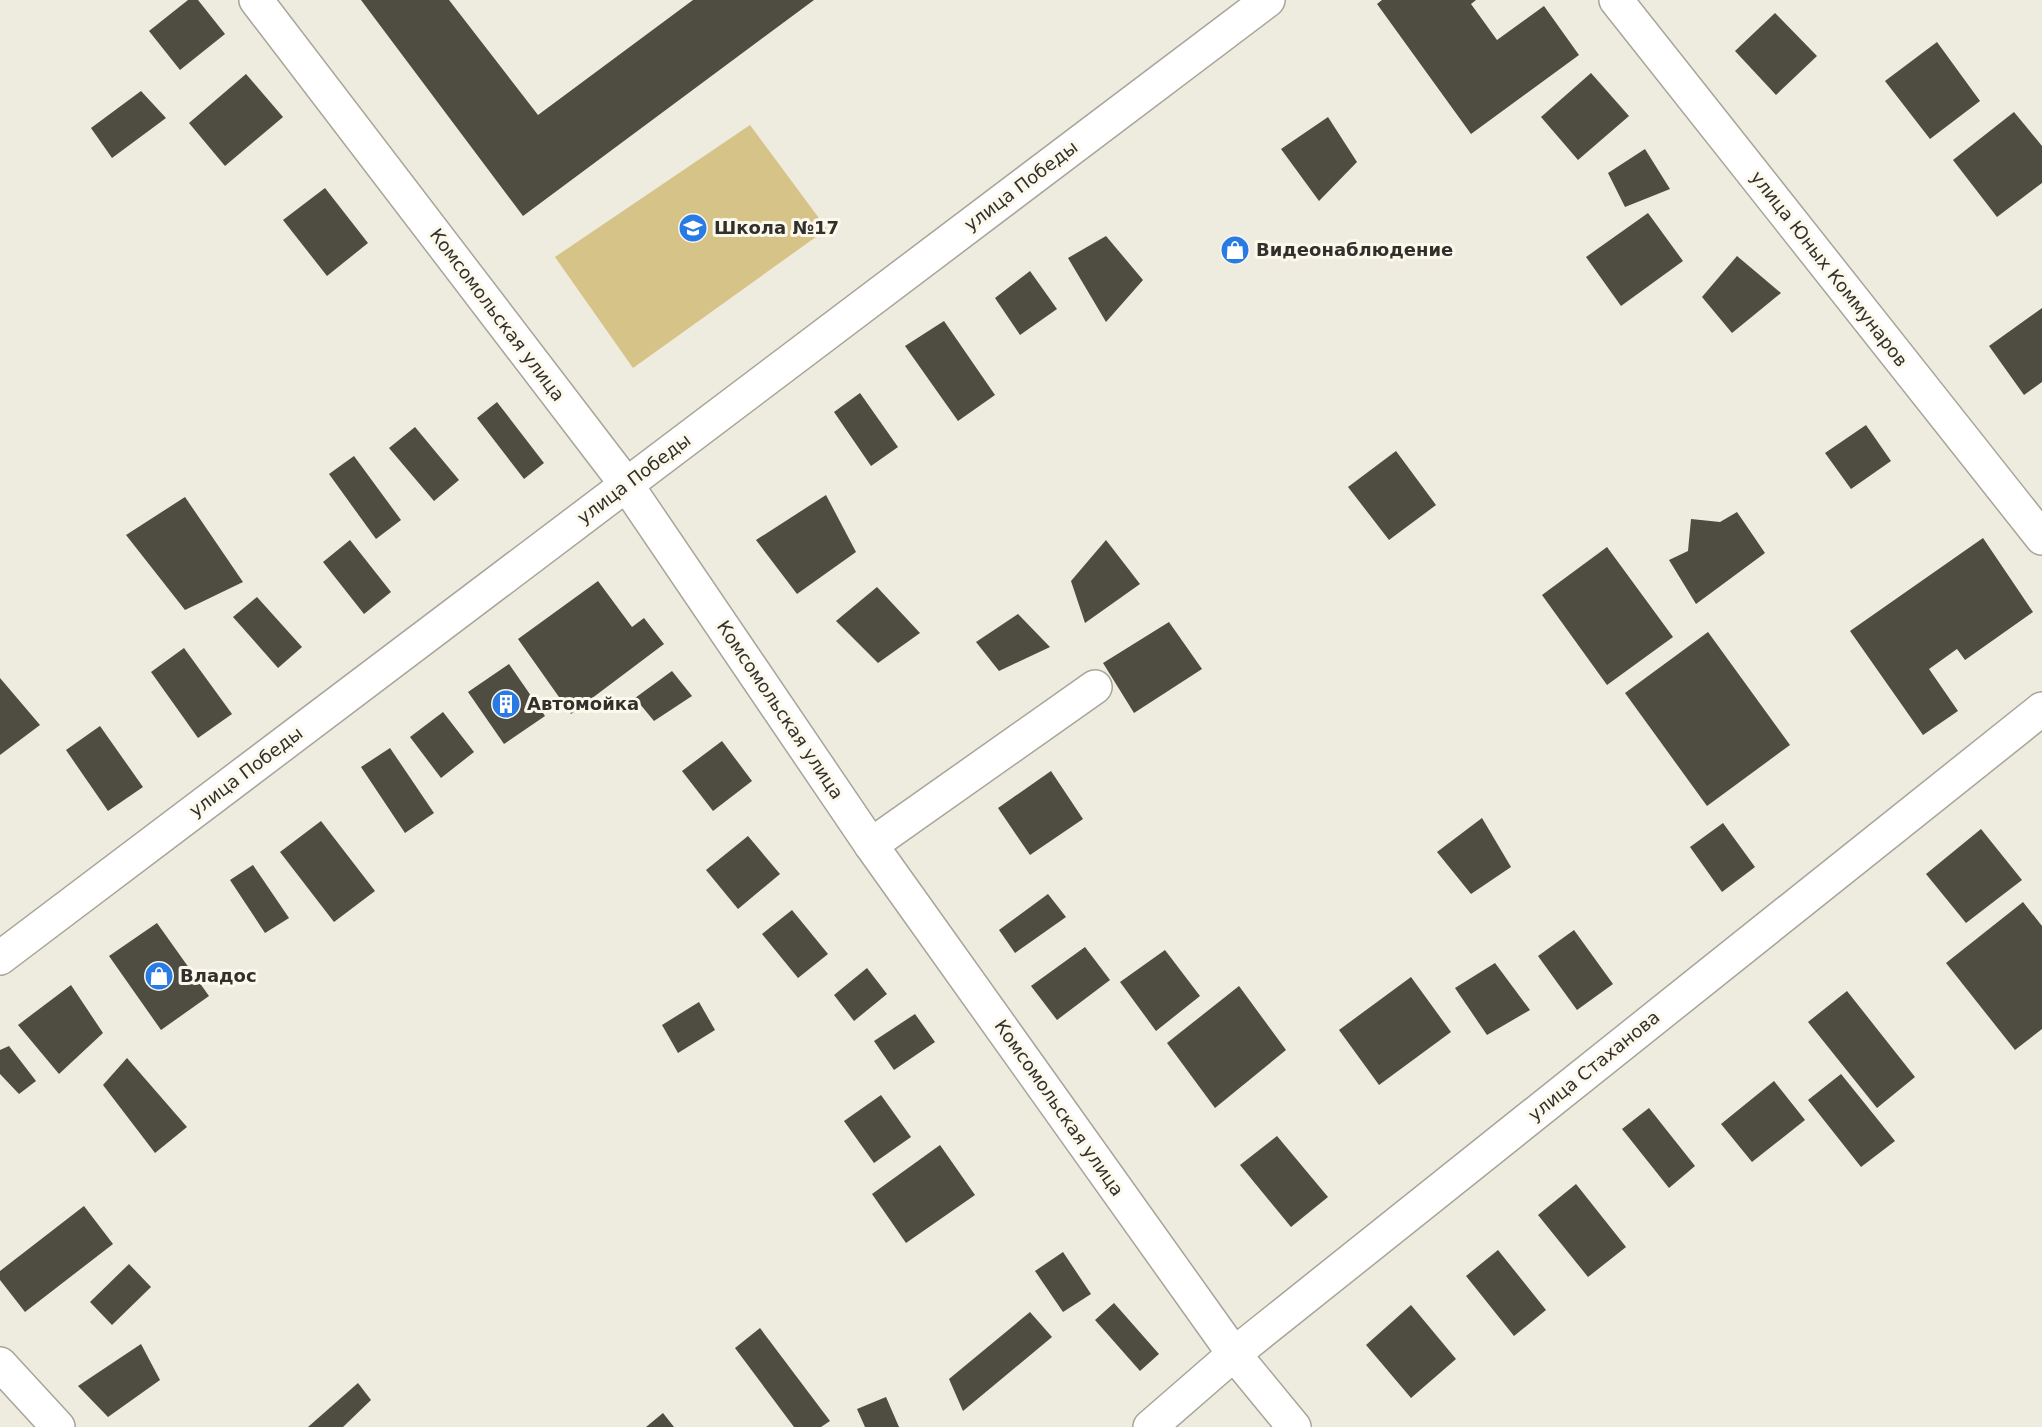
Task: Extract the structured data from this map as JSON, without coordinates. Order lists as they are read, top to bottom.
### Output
{
  "streets": {
    "street": [
      "улица Победы",
      "улица Юных Коммунаров",
      "Комсомольская улица",
      "улица Стаханова"
    ]
  },
  "crossings": [
    ["улица Победы", "Комсомольская улица"],
    ["Комсомольская улица", "улица Стаханова"]
  ],
  "places": {
    "school or university": ["Школа №17"],
    "shop": ["Видеонаблюдение", "Владос"],
    "building": ["Автомойка"]
  }
}
